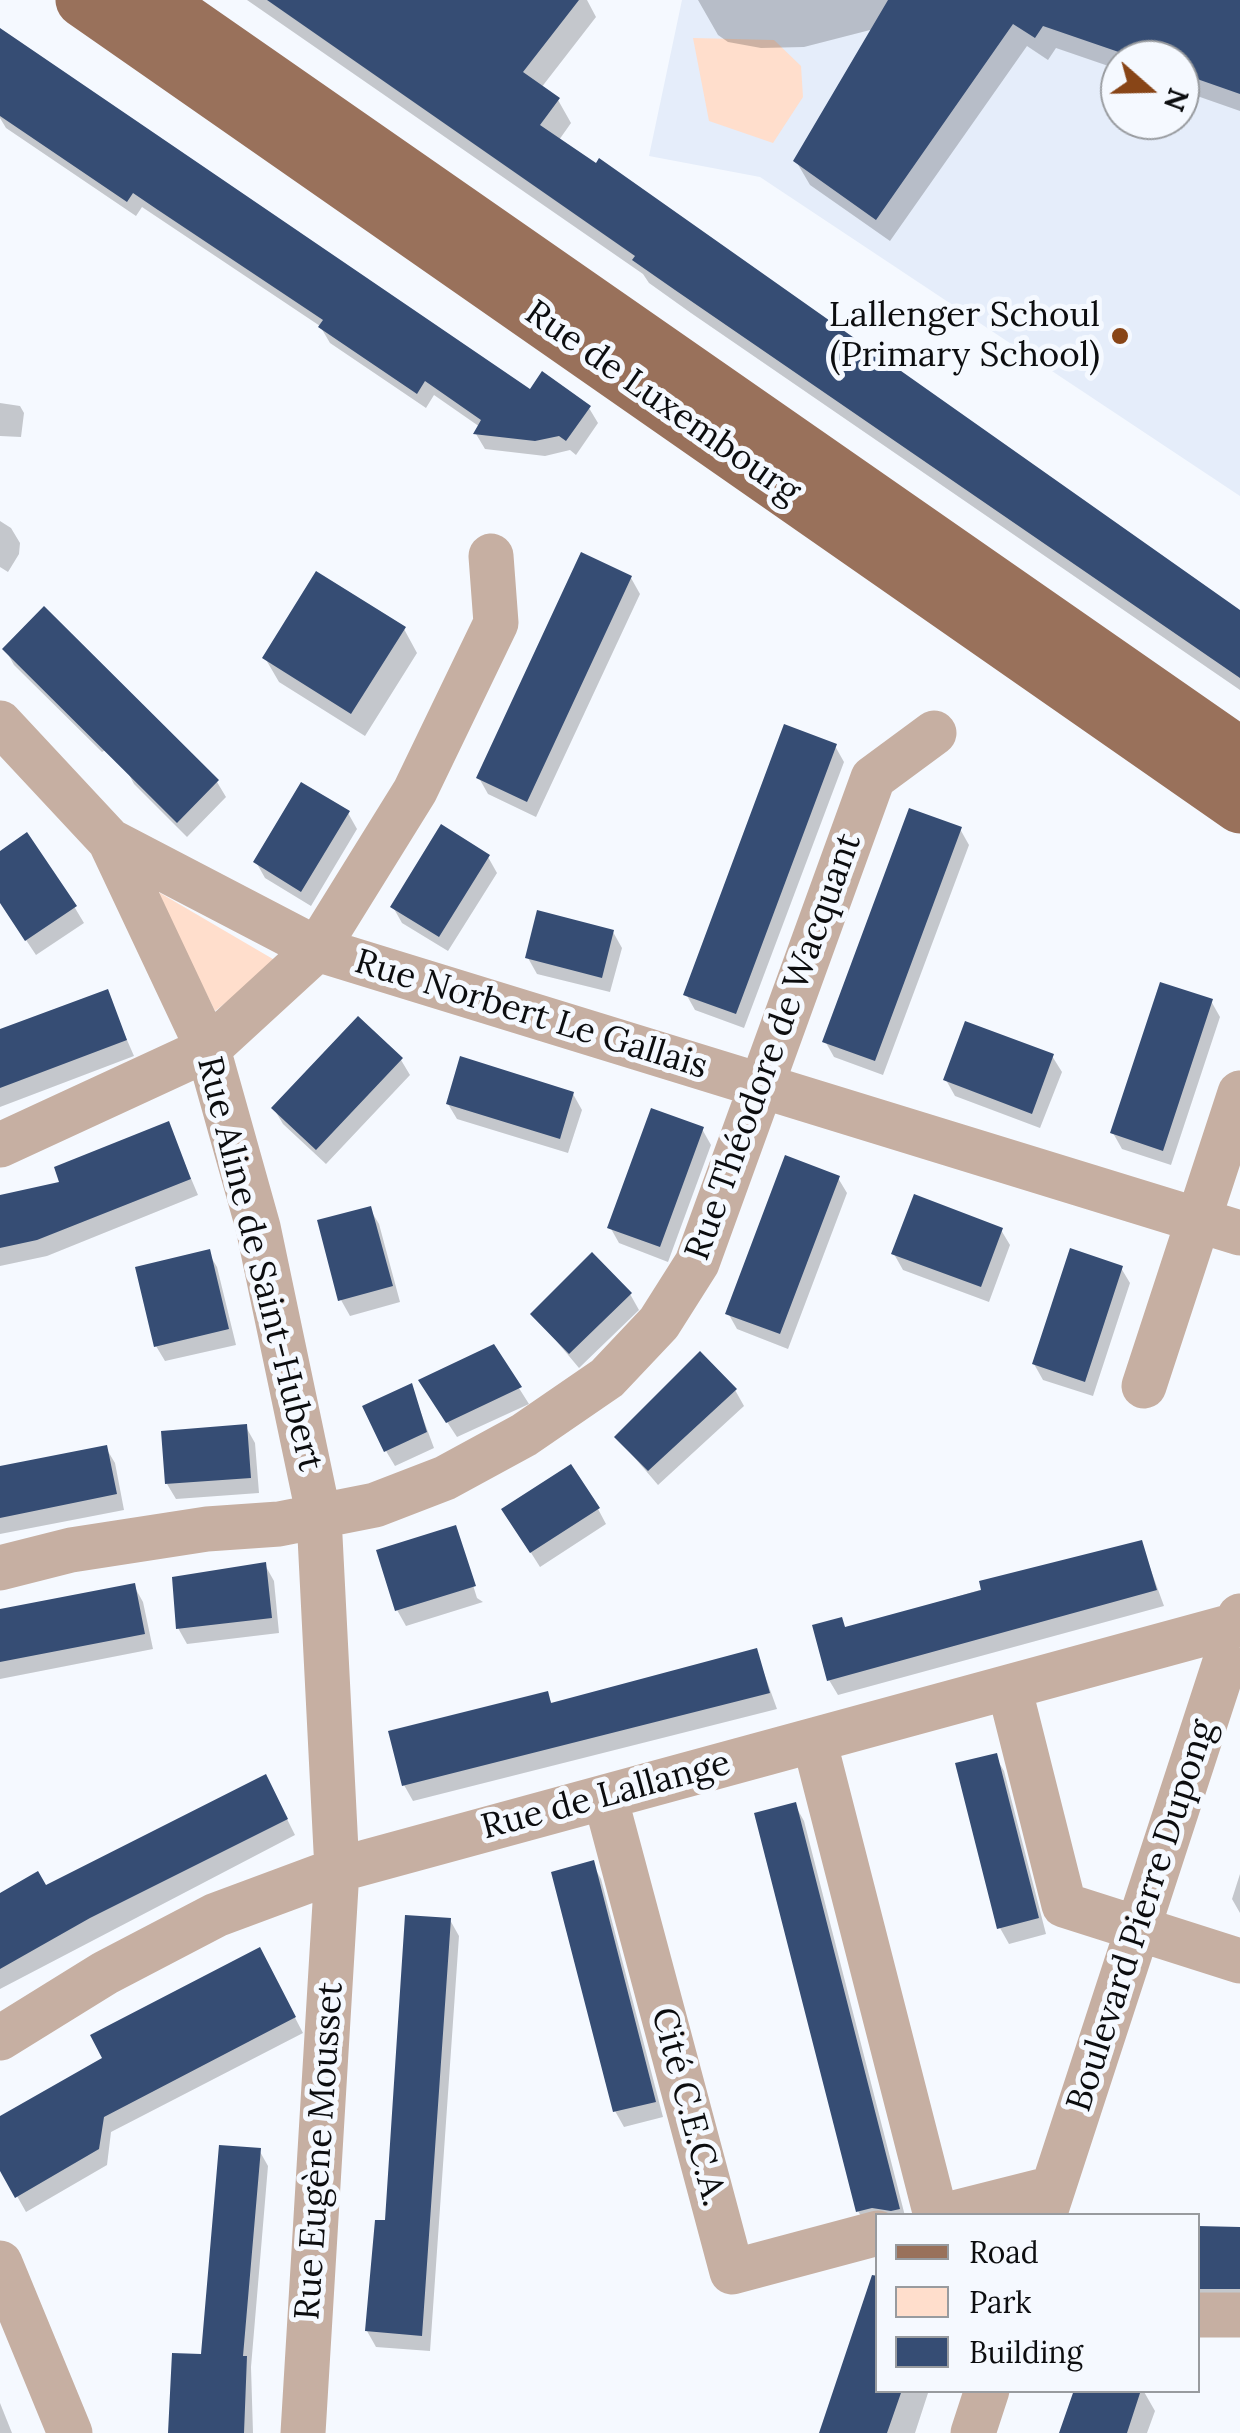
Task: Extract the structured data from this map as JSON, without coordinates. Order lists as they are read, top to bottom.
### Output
{
  "streets": {
    "main road": ["Rue de Luxembourg"],
    "street": [
      "Rue Norbert Le Gallais",
      "Rue Théodore de Wacquant",
      "Rue Aline de Saint-Hubert",
      "Rue de Lallange",
      "Boulevard Pierre Dupong",
      "Cité C.E.C.A.",
      "Rue Eugène Mousset"
    ]
  },
  "crossings": [
    ["Rue Norbert Le Gallais", "Rue Théodore de Wacquant"],
    ["Rue Norbert Le Gallais", "Rue Aline de Saint-Hubert"],
    ["Rue Théodore de Wacquant", "Rue Aline de Saint-Hubert"],
    ["Rue Aline de Saint-Hubert", "Rue de Lallange"],
    ["Rue Aline de Saint-Hubert", "Rue Eugène Mousset"],
    ["Rue de Lallange", "Boulevard Pierre Dupong"],
    ["Rue de Lallange", "Cité C.E.C.A."],
    ["Rue de Lallange", "Rue Eugène Mousset"]
  ],
  "places": ["Lallenger Schoul (Primary School)"],
  "legend": ["Road", "Park", "Building"],
  "north": "right"
}
